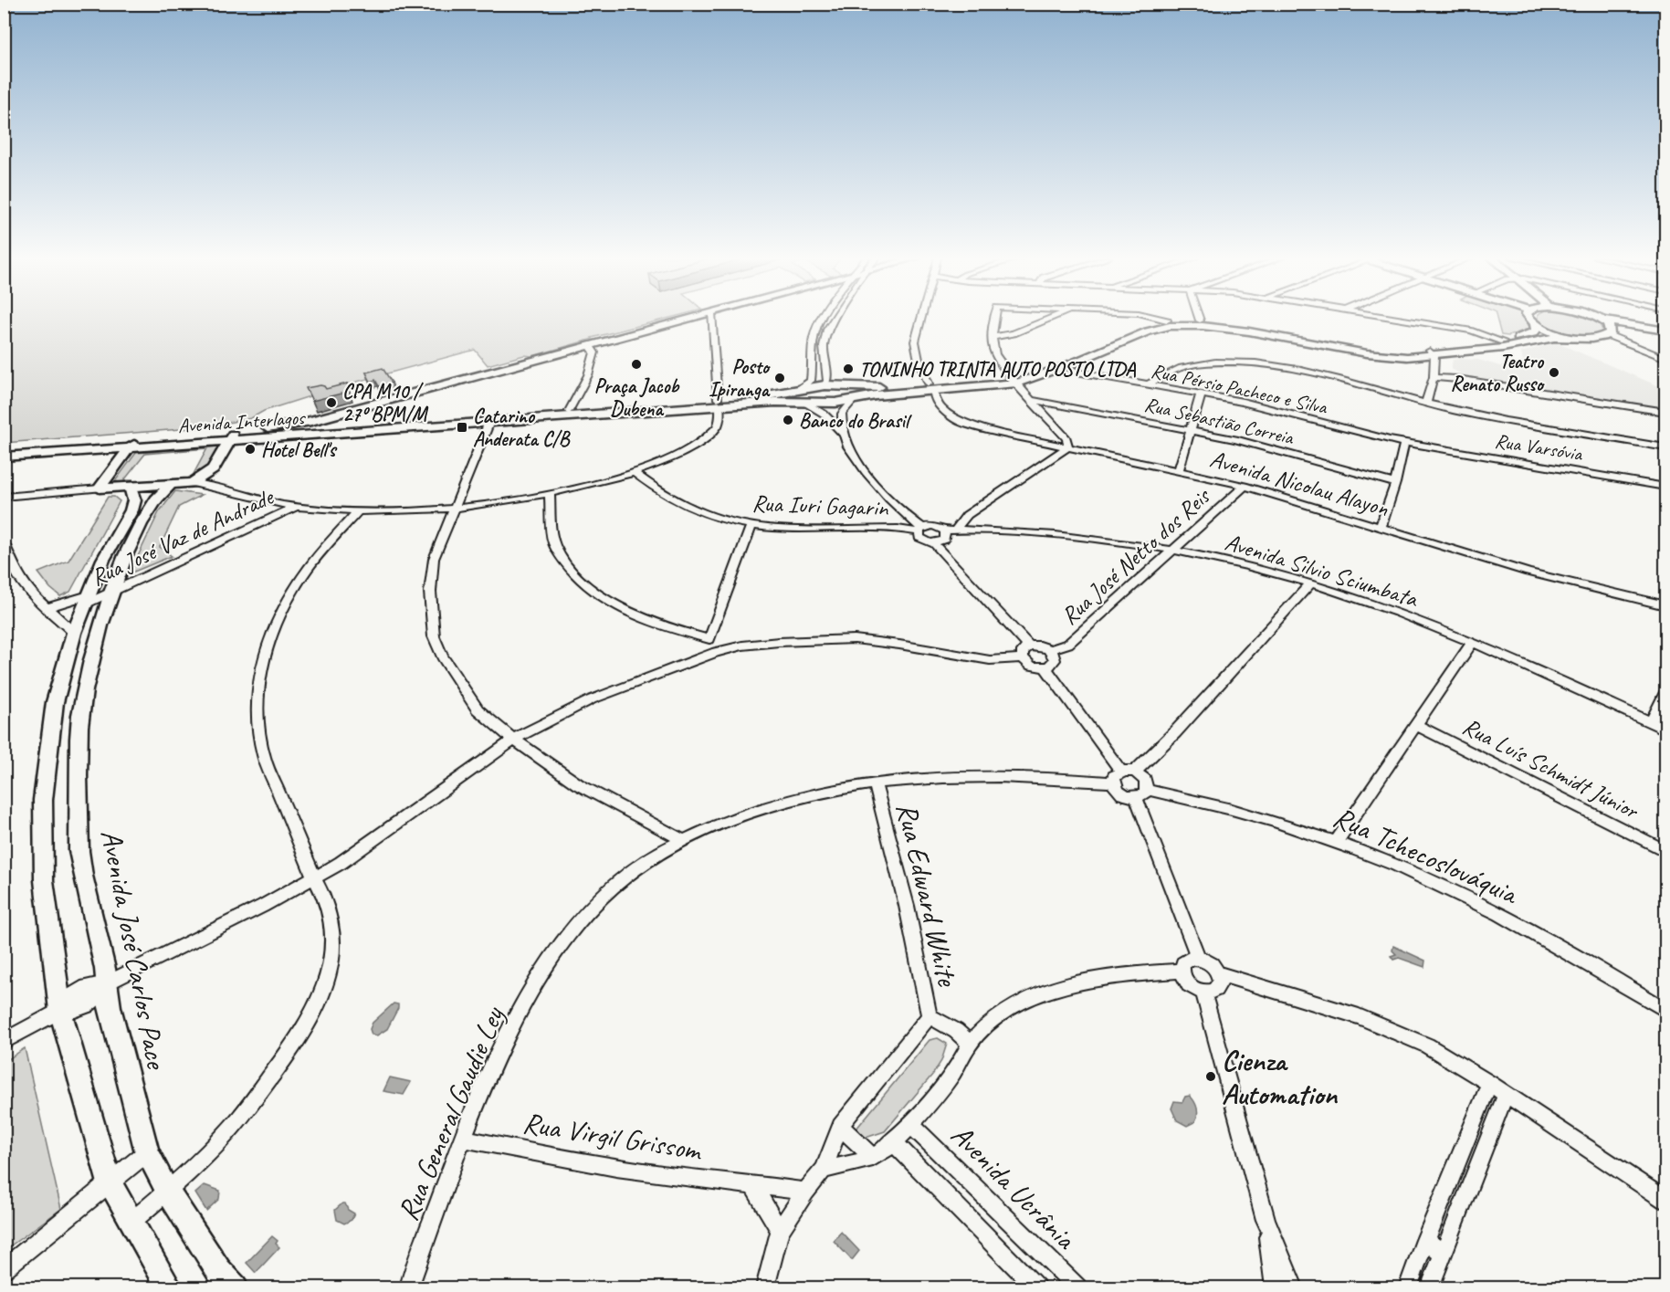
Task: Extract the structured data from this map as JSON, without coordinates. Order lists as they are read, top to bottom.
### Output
{
  "streets": {
    "main road": ["Avenida Interlagos", "Avenida José Carlos Pace"],
    "street": [
      "Rua Pérsio Pacheco e Silva",
      "Rua Sebastião Correia",
      "Rua Varsóvia",
      "Avenida Nicolau Alayon",
      "Rua Iuri Gagarin",
      "Rua José Vaz de Andrade",
      "Rua José Netto dos Reis",
      "Avenida Silvio Sciumbata",
      "Rua Luís Schmidt Júnior",
      "Rua Tchecoslováquia",
      "Rua Edward White",
      "Rua General Gaudie Ley",
      "Rua Virgil Grissom",
      "Avenida Ucrânia"
    ]
  },
  "crossings": [
    ["Rua Pérsio Pacheco e Silva", "Avenida Interlagos"],
    ["Rua Pérsio Pacheco e Silva", "Rua Varsóvia"],
    ["Avenida Interlagos", "Avenida Nicolau Alayon"],
    ["Avenida Nicolau Alayon", "Rua José Netto dos Reis"],
    ["Rua Iuri Gagarin", "Avenida Silvio Sciumbata"],
    ["Rua José Vaz de Andrade", "Avenida José Carlos Pace"],
    ["Rua José Netto dos Reis", "Avenida Silvio Sciumbata"],
    ["Rua Tchecoslováquia", "Rua General Gaudie Ley"],
    ["Rua Edward White", "Rua General Gaudie Ley"],
    ["Rua General Gaudie Ley", "Rua Virgil Grissom"]
  ],
  "places": {
    "other": [
      "Praça Jacob Dubena",
      "TONINHO TRINTA AUTO POSTO LTDA",
      "Teatro Renato Russo",
      "Posto Ipiranga",
      "CPA M10 / 27º BPM/M",
      "Banco do Brasil",
      "Hotel Bell's",
      "Cienza Automation"
    ],
    "transit": ["Catarino Anderata C/B"]
  }
}
